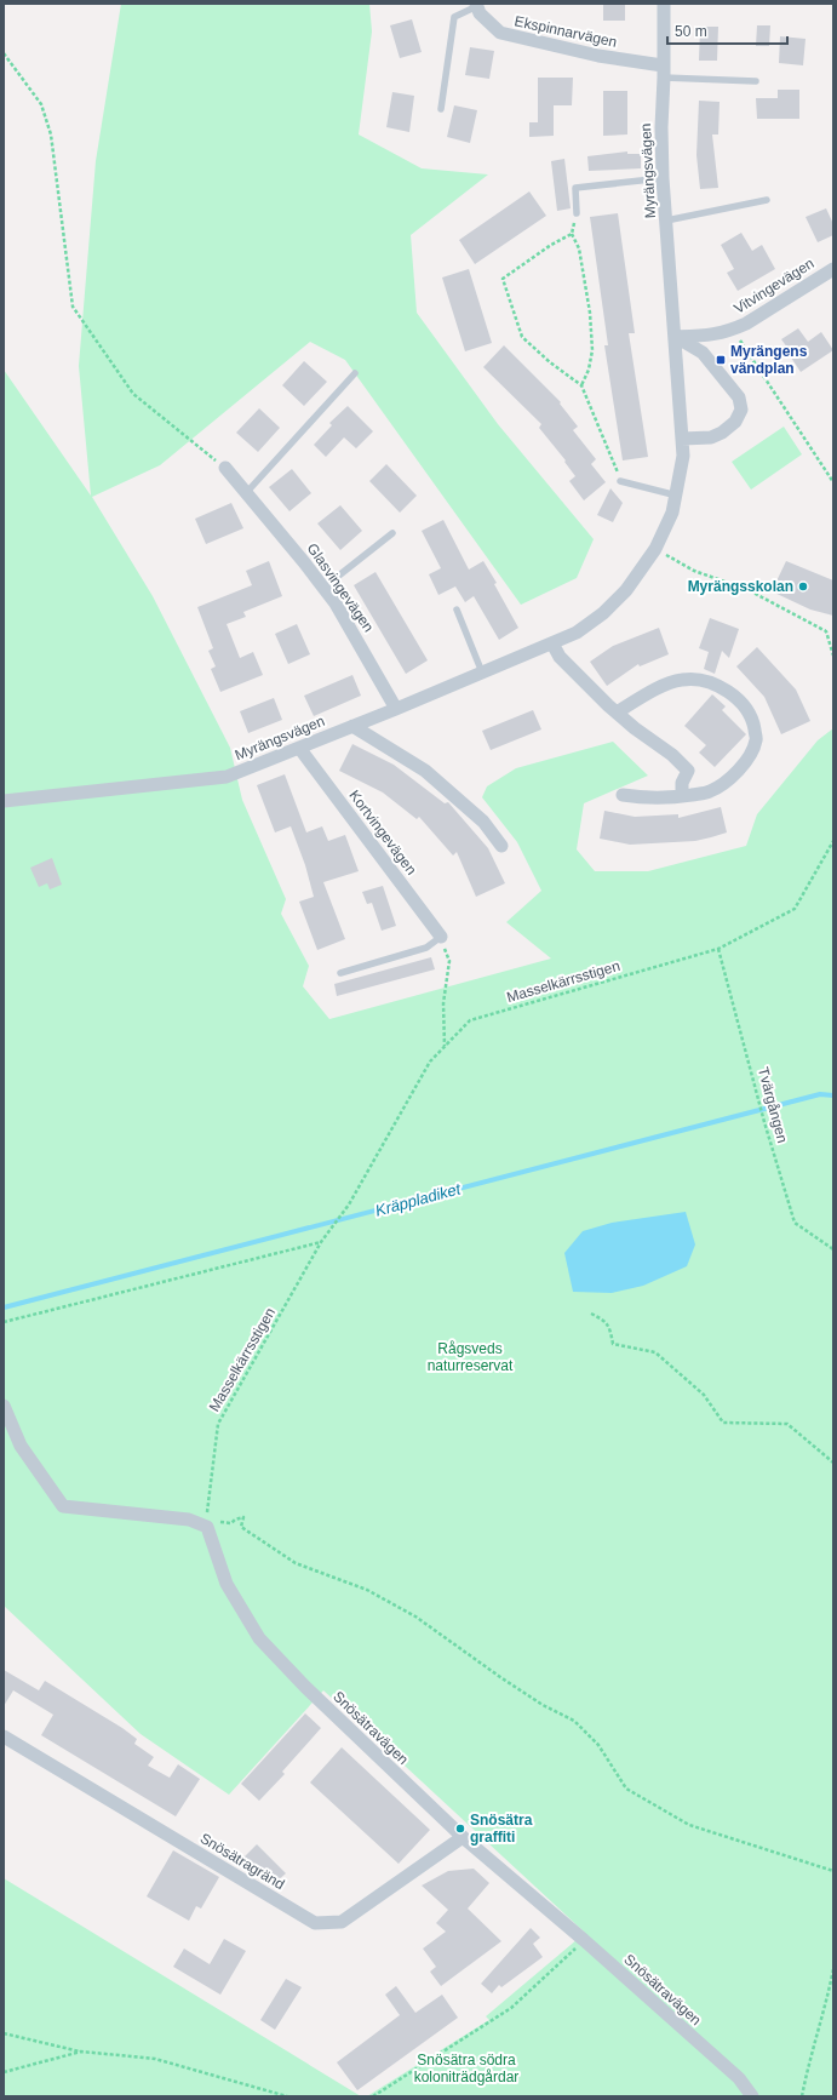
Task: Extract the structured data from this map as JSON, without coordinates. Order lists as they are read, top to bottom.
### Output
{
  "streets": {
    "street": [
      "Ekspinnarvägen",
      "Myrängsvägen",
      "Vitvingevägen",
      "Glasvingevägen",
      "Kortvingevägen",
      "Snösätravägen",
      "Snösätragränd"
    ],
    "path": ["Masselkärrsstigen", "Tvärgången"]
  },
  "crossings": [
    ["Ekspinnarvägen", "Myrängsvägen"],
    ["Myrängsvägen", "Vitvingevägen"],
    ["Myrängsvägen", "Glasvingevägen"],
    ["Myrängsvägen", "Kortvingevägen"],
    ["Masselkärrsstigen", "Tvärgången"],
    ["Masselkärrsstigen", "Snösätravägen"],
    ["Snösätravägen", "Snösätragränd"]
  ],
  "water": ["Kräppladiket"],
  "parks": ["Rågsveds naturreservat", "Snösätra södra koloniträdgårdar"],
  "places": {
    "transit": ["Myrängens vändplan"],
    "other": ["Myrängsskolan", "Snösätra graffiti"]
  },
  "scale_bar": "50 m"
}
